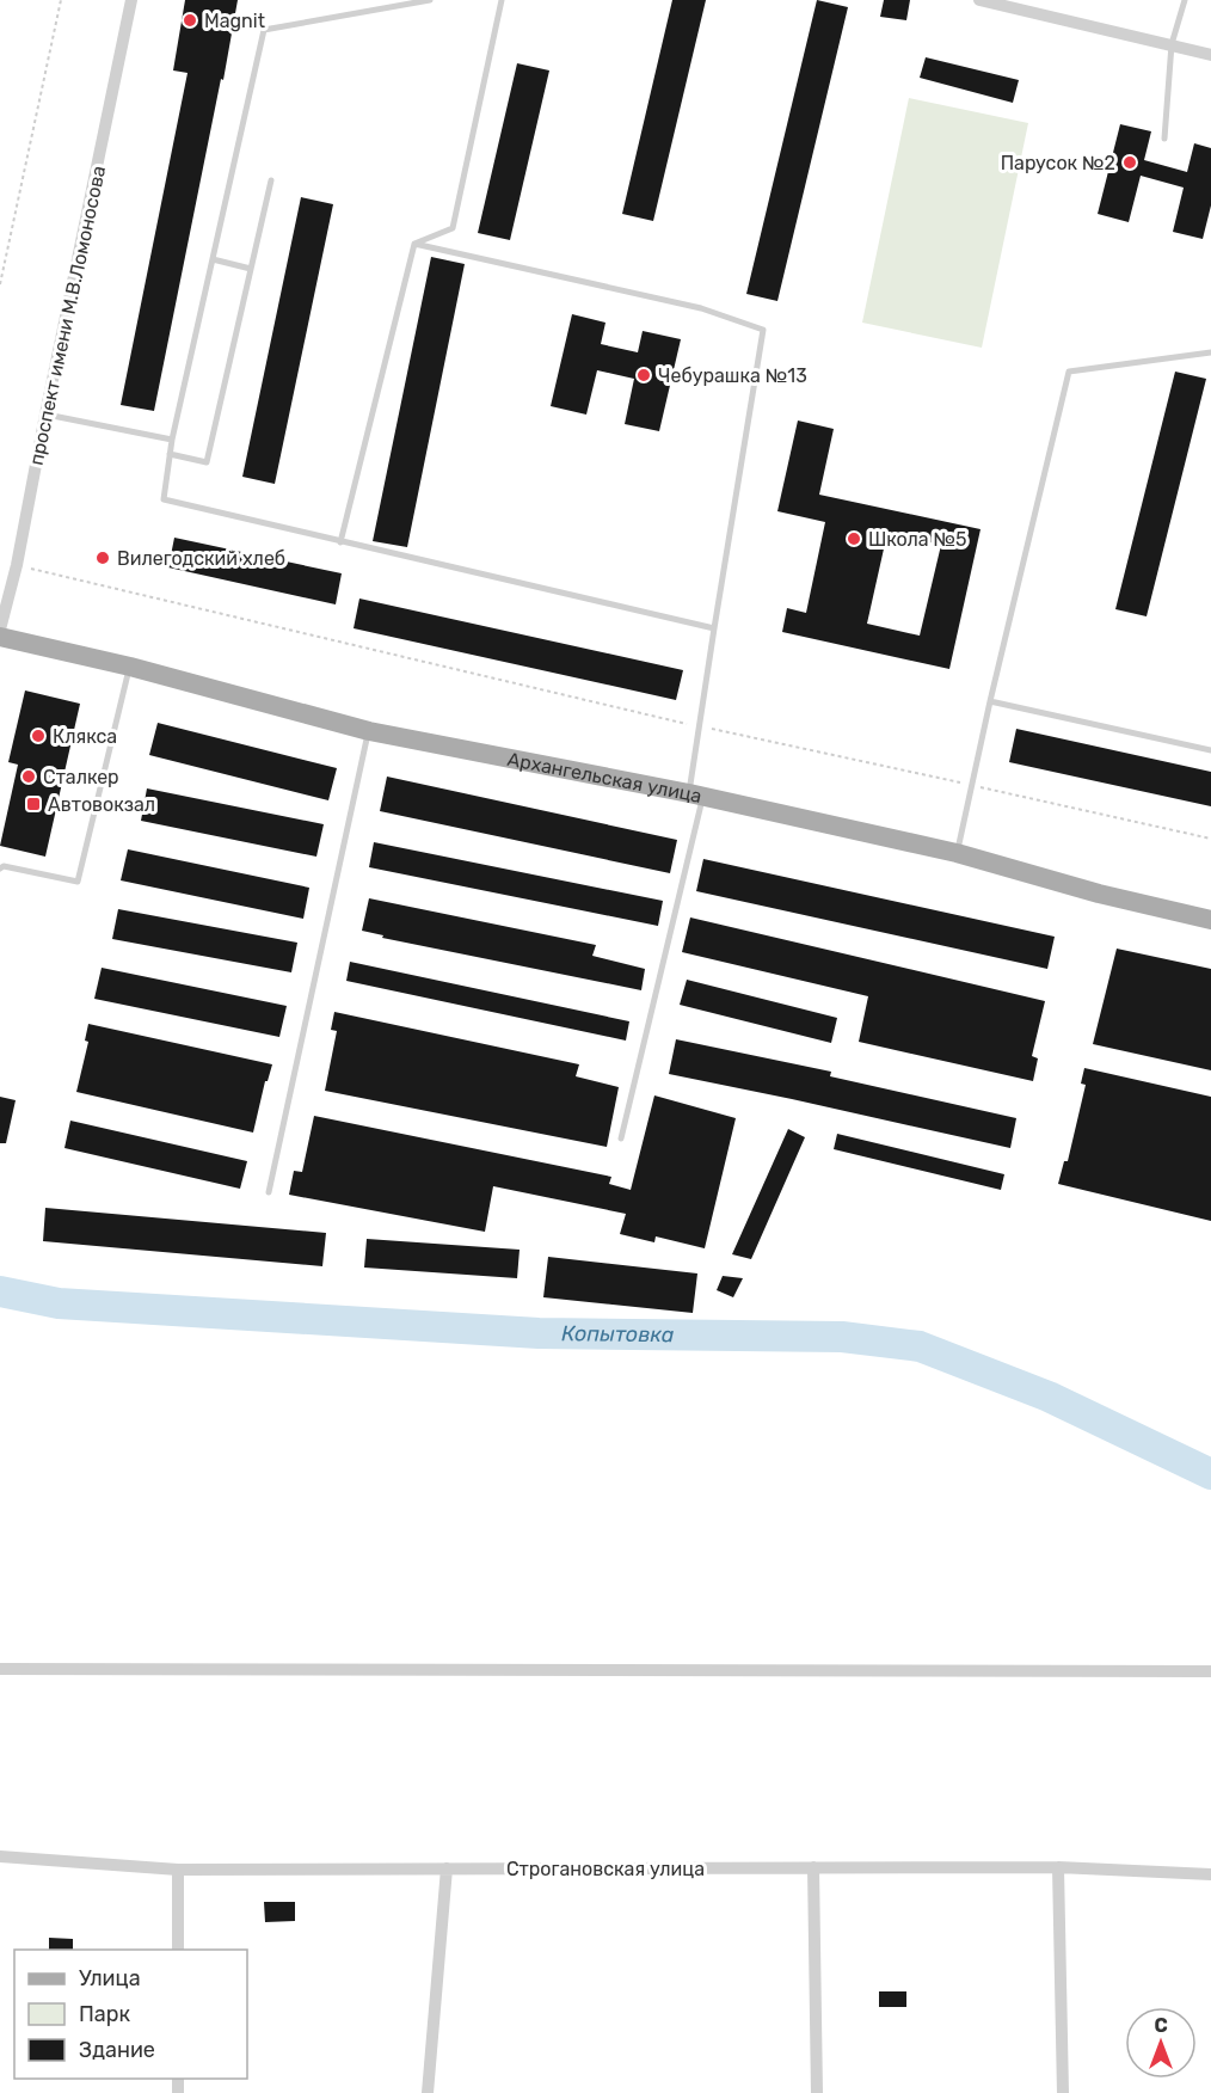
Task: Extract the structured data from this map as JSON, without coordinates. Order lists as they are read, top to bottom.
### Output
{
  "streets": {
    "main road": ["Архангельская улица"],
    "street": ["проспект имени М.В.Ломоносова", "Строгановская улица"]
  },
  "water": ["Копытовка"],
  "places": {
    "other": [
      "Magnit",
      "Парусок №2",
      "Чебурашка №13",
      "Школа №5",
      "Вилегодский хлеб",
      "Клякса",
      "Сталкер"
    ],
    "transit": ["Автовокзал"]
  },
  "legend": ["Улица", "Парк", "Здание"],
  "north": "top"
}
